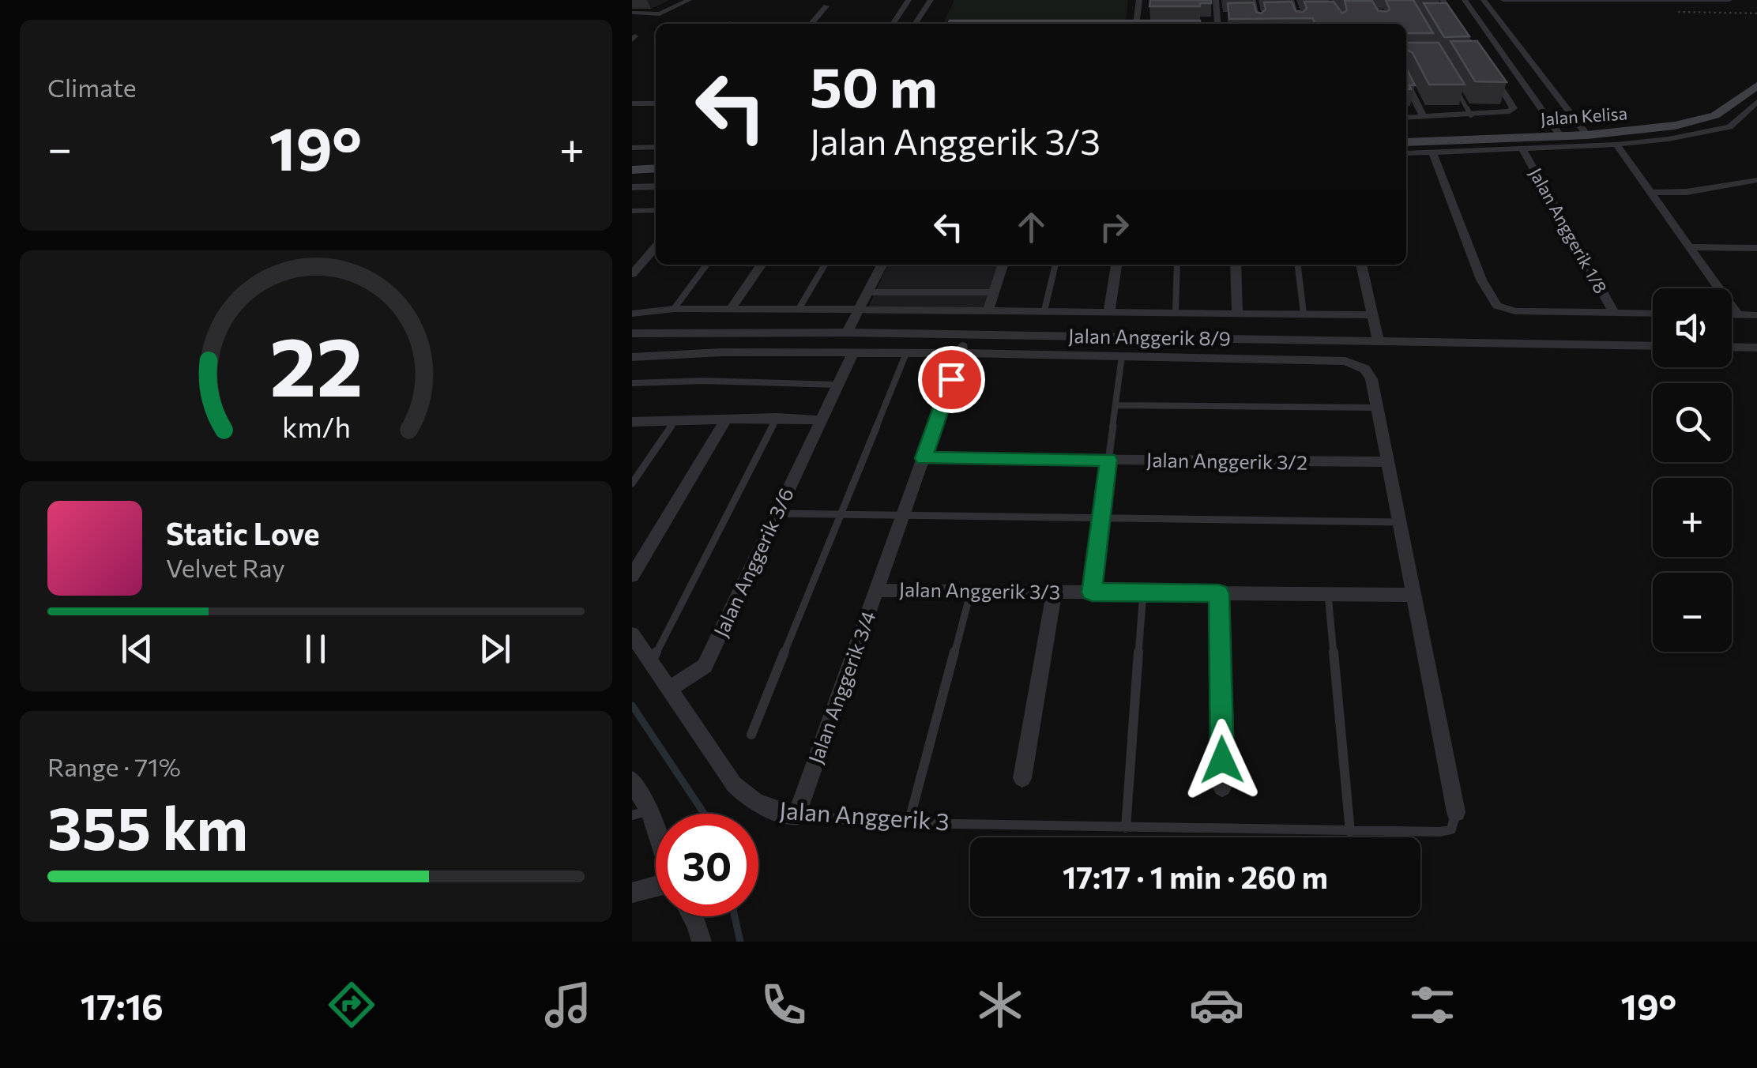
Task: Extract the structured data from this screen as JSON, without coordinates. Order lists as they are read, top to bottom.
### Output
{
  "streets": {
    "main road": ["Jalan Kelisa"],
    "street": [
      "Jalan Anggerik 1/8",
      "Jalan Anggerik 8/9",
      "Jalan Anggerik 3/2",
      "Jalan Anggerik 3/6",
      "Jalan Anggerik 3/3",
      "Jalan Anggerik 3/4",
      "Jalan Anggerik 3"
    ]
  },
  "crossings": [
    ["Jalan Anggerik 8/9", "Jalan Anggerik 3/4"],
    ["Jalan Anggerik 3/2", "Jalan Anggerik 3/4"],
    ["Jalan Anggerik 3/6", "Jalan Anggerik 3"],
    ["Jalan Anggerik 3/3", "Jalan Anggerik 3/4"],
    ["Jalan Anggerik 3/4", "Jalan Anggerik 3"]
  ],
  "page": {
    "tile": [
      "Climate",
      ["Range · 71%", "355 km"]
    ],
    "turn": ["50 m", "Jalan Anggerik 3/3"],
    "heat": ["−", "19°", "+"],
    "map_buttons": ["+", "−"],
    "song": ["Static Love", "Velvet Ray"],
    "limit": "30",
    "trip": "17:17 · 1 min · 260 m",
    "tabs": ["17:16", "19°"],
    "gauge": ["22", "km/h"]
  }
}
